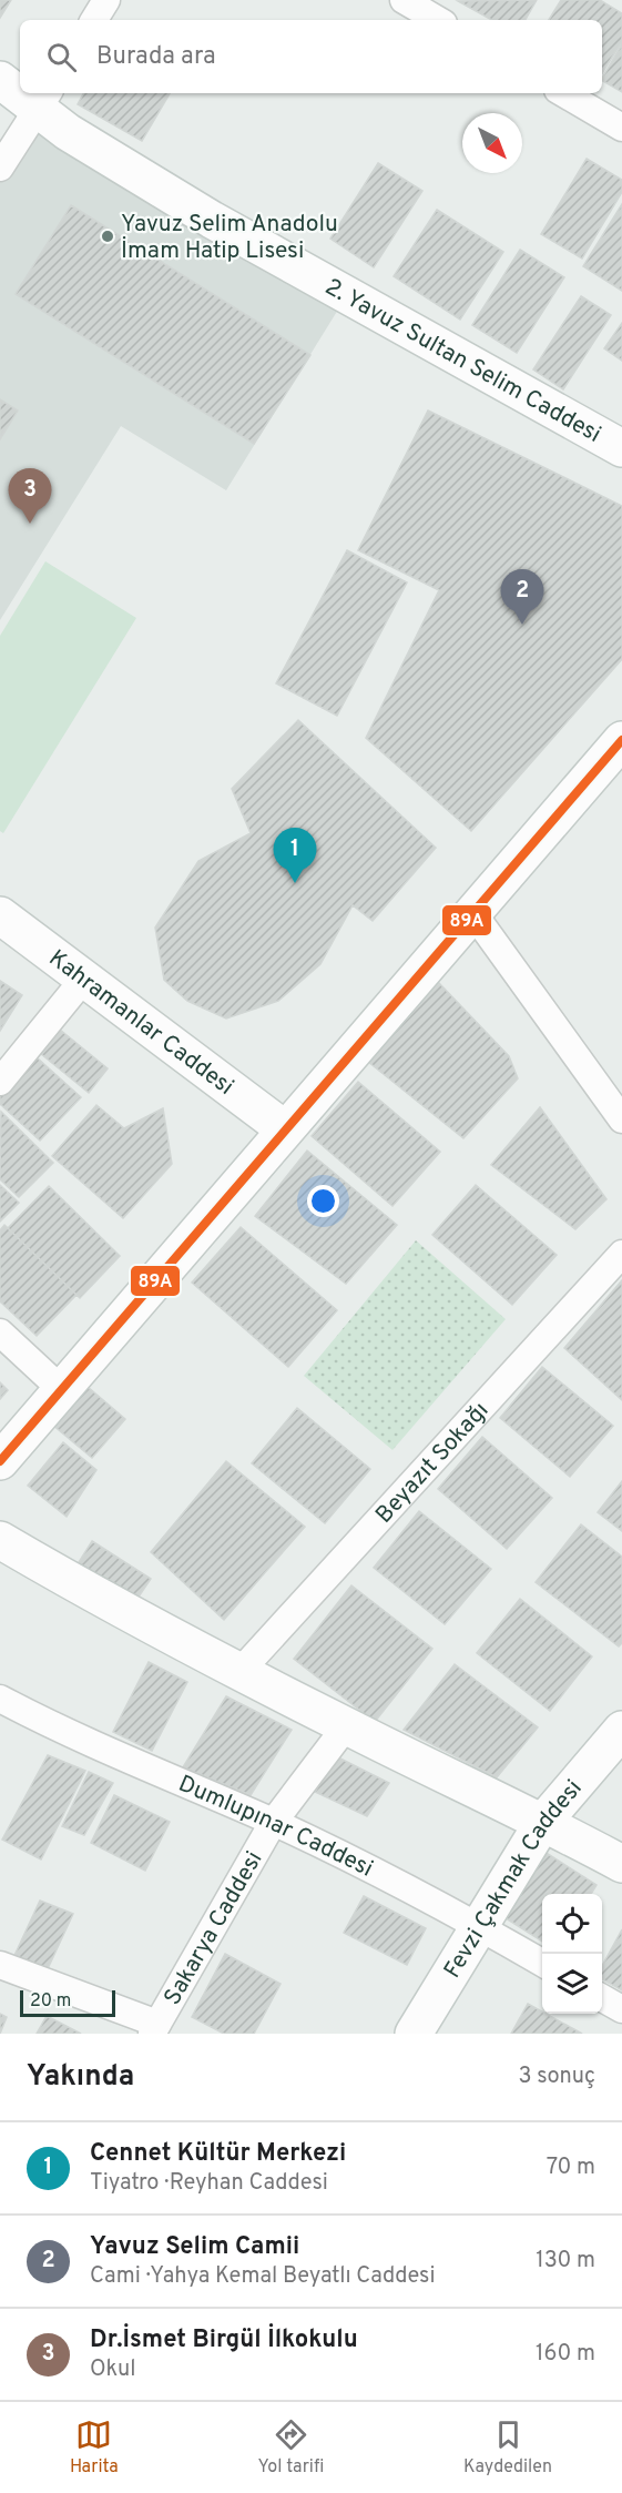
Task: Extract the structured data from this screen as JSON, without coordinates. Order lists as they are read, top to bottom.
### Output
{
  "streets": {
    "street": [
      "2. Yavuz Sultan Selim Caddesi",
      "Kahramanlar Caddesi",
      "Beyazıt Sokağı",
      "Dumlupınar Caddesi",
      "Fevzi Çakmak Caddesi",
      "Sakarya Caddesi"
    ]
  },
  "crossings": [
    ["Dumlupınar Caddesi", "Fevzi Çakmak Caddesi"],
    ["Dumlupınar Caddesi", "Sakarya Caddesi"]
  ],
  "places": ["Yavuz Selim Anadolu İmam Hatip Lisesi"],
  "lines": ["transit line 89A"],
  "scale_bar": "20 m",
  "north": "bottom right",
  "page": {
    "search": "Burada ara",
    "pins": ["3", "2", "1"],
    "scale": "20 m",
    "heading": ["Yakında", "3 sonuç"],
    "list": [
      {
        "mark": "1",
        "name": "Cennet Kültür Merkezi",
        "note": "Tiyatro · Reyhan Caddesi",
        "value": "70 m"
      },
      {
        "mark": "2",
        "name": "Yavuz Selim Camii",
        "note": "Cami · Yahya Kemal Beyatlı Caddesi",
        "value": "130 m"
      },
      {
        "mark": "3",
        "name": "Dr.İsmet Birgül İlkokulu",
        "note": "Okul",
        "value": "160 m"
      }
    ],
    "nav": ["Harita", "Yol tarifi", "Kaydedilen"]
  }
}
